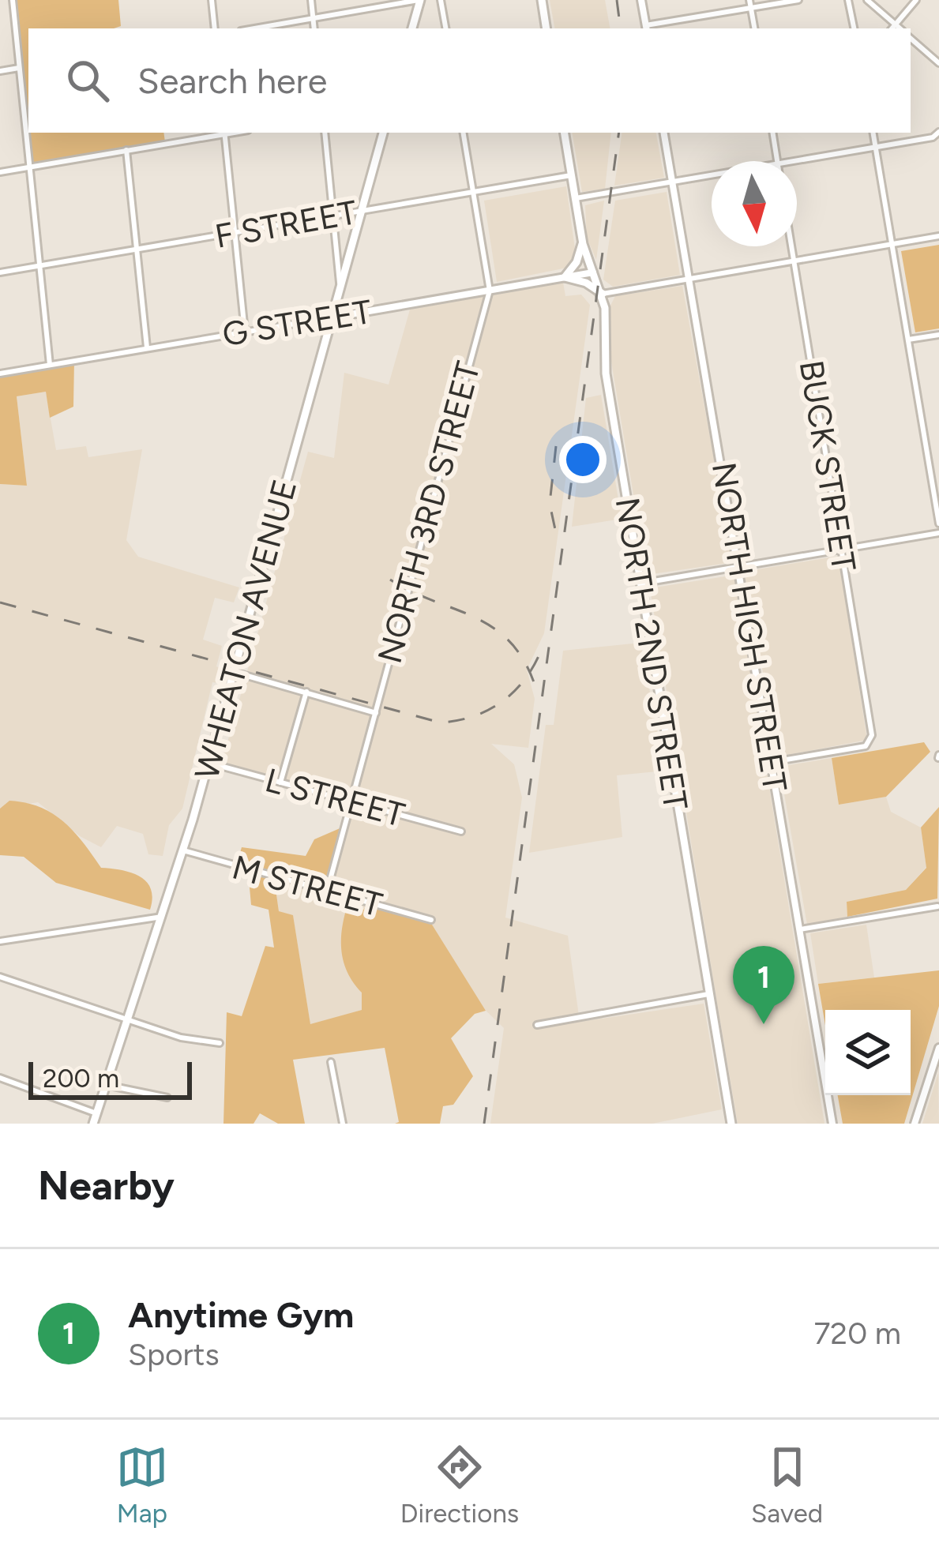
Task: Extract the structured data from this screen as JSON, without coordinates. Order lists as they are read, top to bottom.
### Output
{
  "streets": {
    "main road": ["WHEATON AVENUE", "NORTH 2ND STREET"],
    "street": [
      "F STREET",
      "G STREET",
      "BUCK STREET",
      "NORTH 3RD STREET",
      "NORTH HIGH STREET",
      "L STREET",
      "M STREET"
    ]
  },
  "crossings": [
    ["F STREET", "NORTH 3RD STREET"],
    ["F STREET", "WHEATON AVENUE"],
    ["F STREET", "NORTH 2ND STREET"],
    ["G STREET", "NORTH 3RD STREET"],
    ["G STREET", "WHEATON AVENUE"],
    ["G STREET", "NORTH 2ND STREET"],
    ["BUCK STREET", "NORTH HIGH STREET"],
    ["NORTH 3RD STREET", "L STREET"],
    ["NORTH 3RD STREET", "M STREET"],
    ["WHEATON AVENUE", "L STREET"],
    ["WHEATON AVENUE", "M STREET"]
  ],
  "scale_bar": "200 m",
  "north": "bottom",
  "page": {
    "search": "Search here",
    "pins": "1",
    "scale": "200 m",
    "heading": "Nearby",
    "list": [
      {
        "mark": "1",
        "name": "Anytime Gym",
        "note": "Sports",
        "value": "720 m"
      }
    ],
    "nav": ["Map", "Directions", "Saved"]
  }
}
